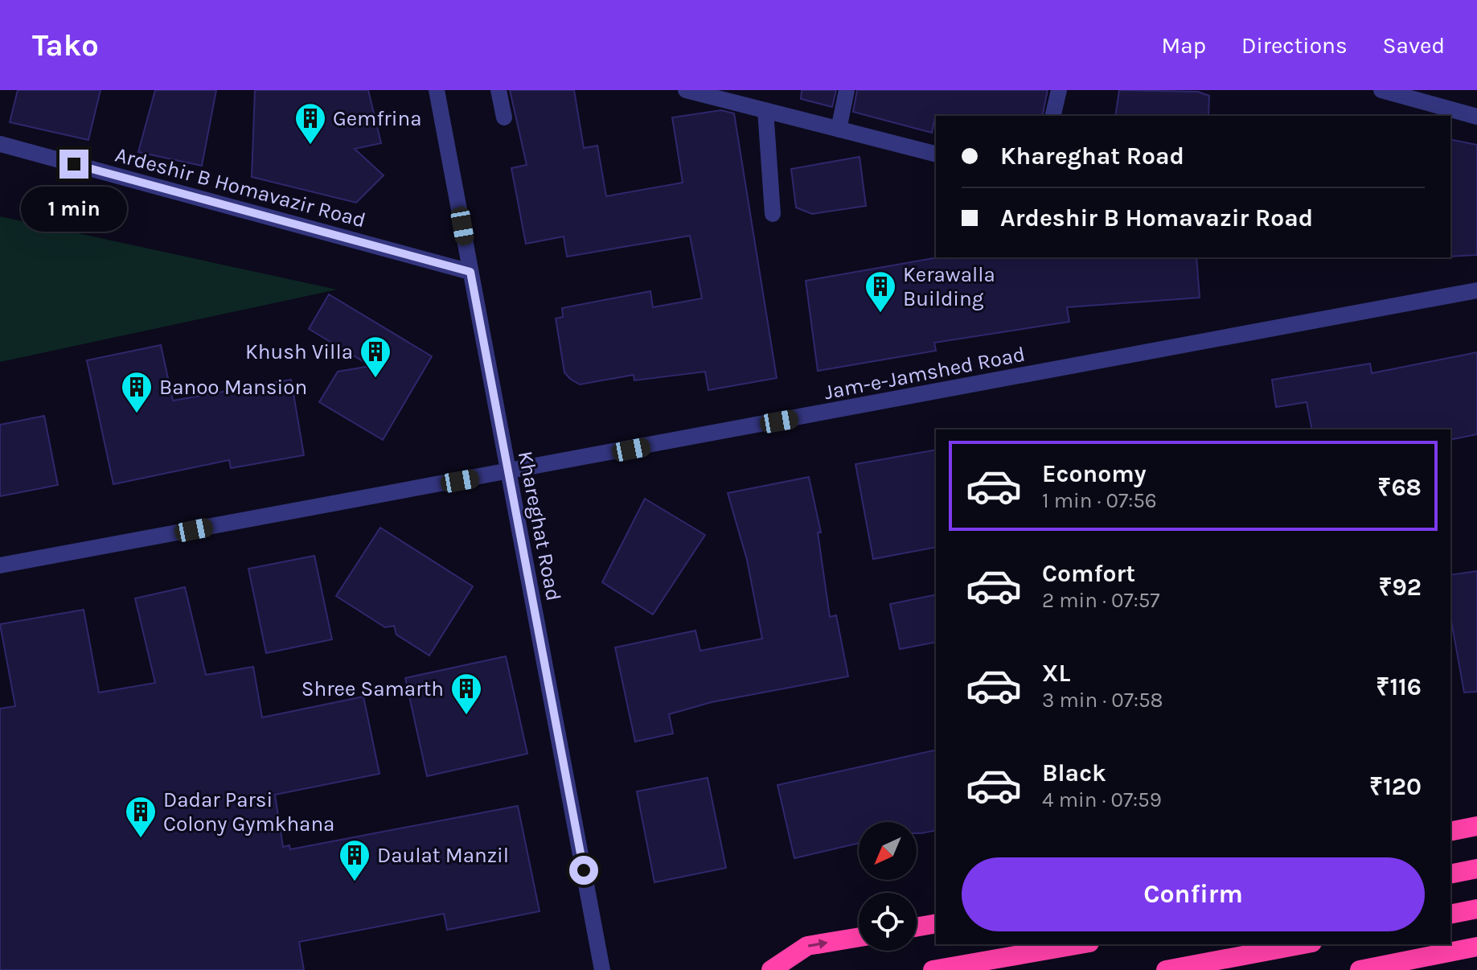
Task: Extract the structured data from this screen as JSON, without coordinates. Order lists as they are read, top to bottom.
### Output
{
  "streets": {
    "street": ["Ardeshir B Homavazir Road", "Jam-e-Jamshed Road", "Khareghat Road"]
  },
  "crossings": [
    ["Ardeshir B Homavazir Road", "Khareghat Road"],
    ["Jam-e-Jamshed Road", "Khareghat Road"]
  ],
  "places": {
    "building": [
      "Gemfrina",
      "Kerawalla Building",
      "Khush Villa",
      "Banoo Mansion",
      "Shree Samarth",
      "Dadar Parsi Colony Gymkhana",
      "Daulat Manzil"
    ]
  },
  "north": "bottom left",
  "page": {
    "header": "Tako",
    "nav": ["Map", "Directions", "Saved"],
    "banner": ["Khareghat Road", "Ardeshir B Homavazir Road"],
    "bubble": "1 min",
    "list": [
      {
        "name": "Economy",
        "note": "1 min · 07:56",
        "value": "₹68"
      },
      {
        "name": "Comfort",
        "note": "2 min · 07:57",
        "value": "₹92"
      },
      {
        "name": "XL",
        "note": "3 min · 07:58",
        "value": "₹116"
      },
      {
        "name": "Black",
        "note": "4 min · 07:59",
        "value": "₹120"
      }
    ],
    "buttons": "Confirm"
  }
}
